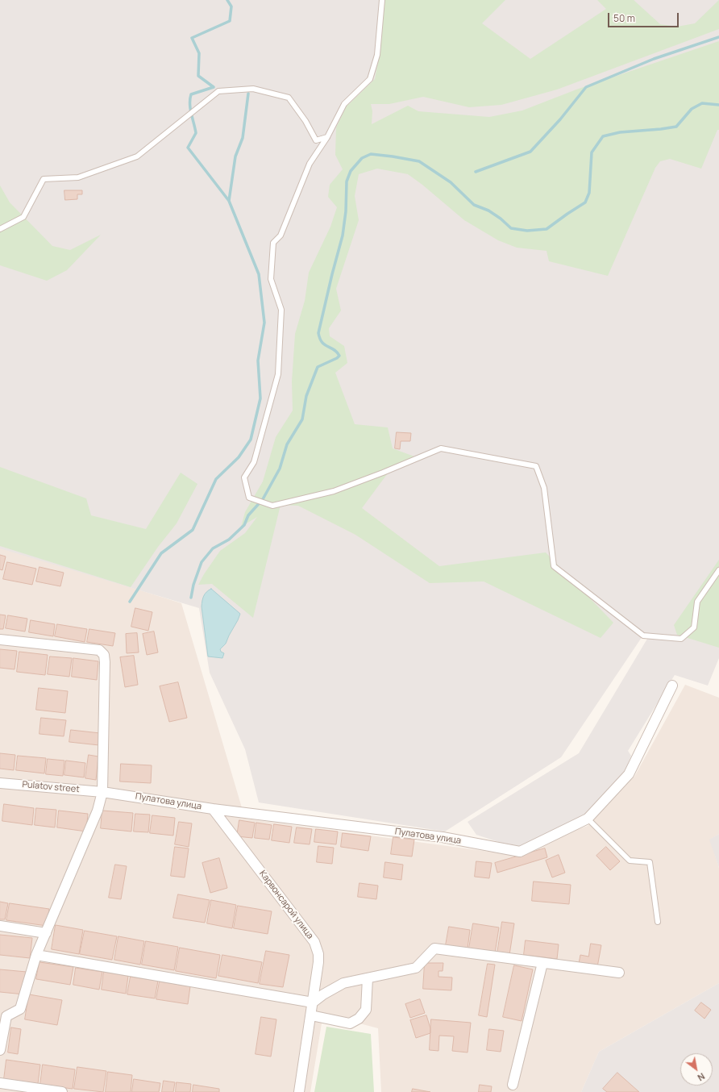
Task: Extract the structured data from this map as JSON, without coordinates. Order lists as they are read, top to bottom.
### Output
{
  "streets": {
    "street": ["Pulatov street", "Пулатова улица", "Карвонсарой улица"]
  },
  "crossings": [
    ["Pulatov street", "Пулатова улица"],
    ["Пулатова улица", "Карвонсарой улица"]
  ],
  "scale_bar": "50 m",
  "north": "bottom right"
}
